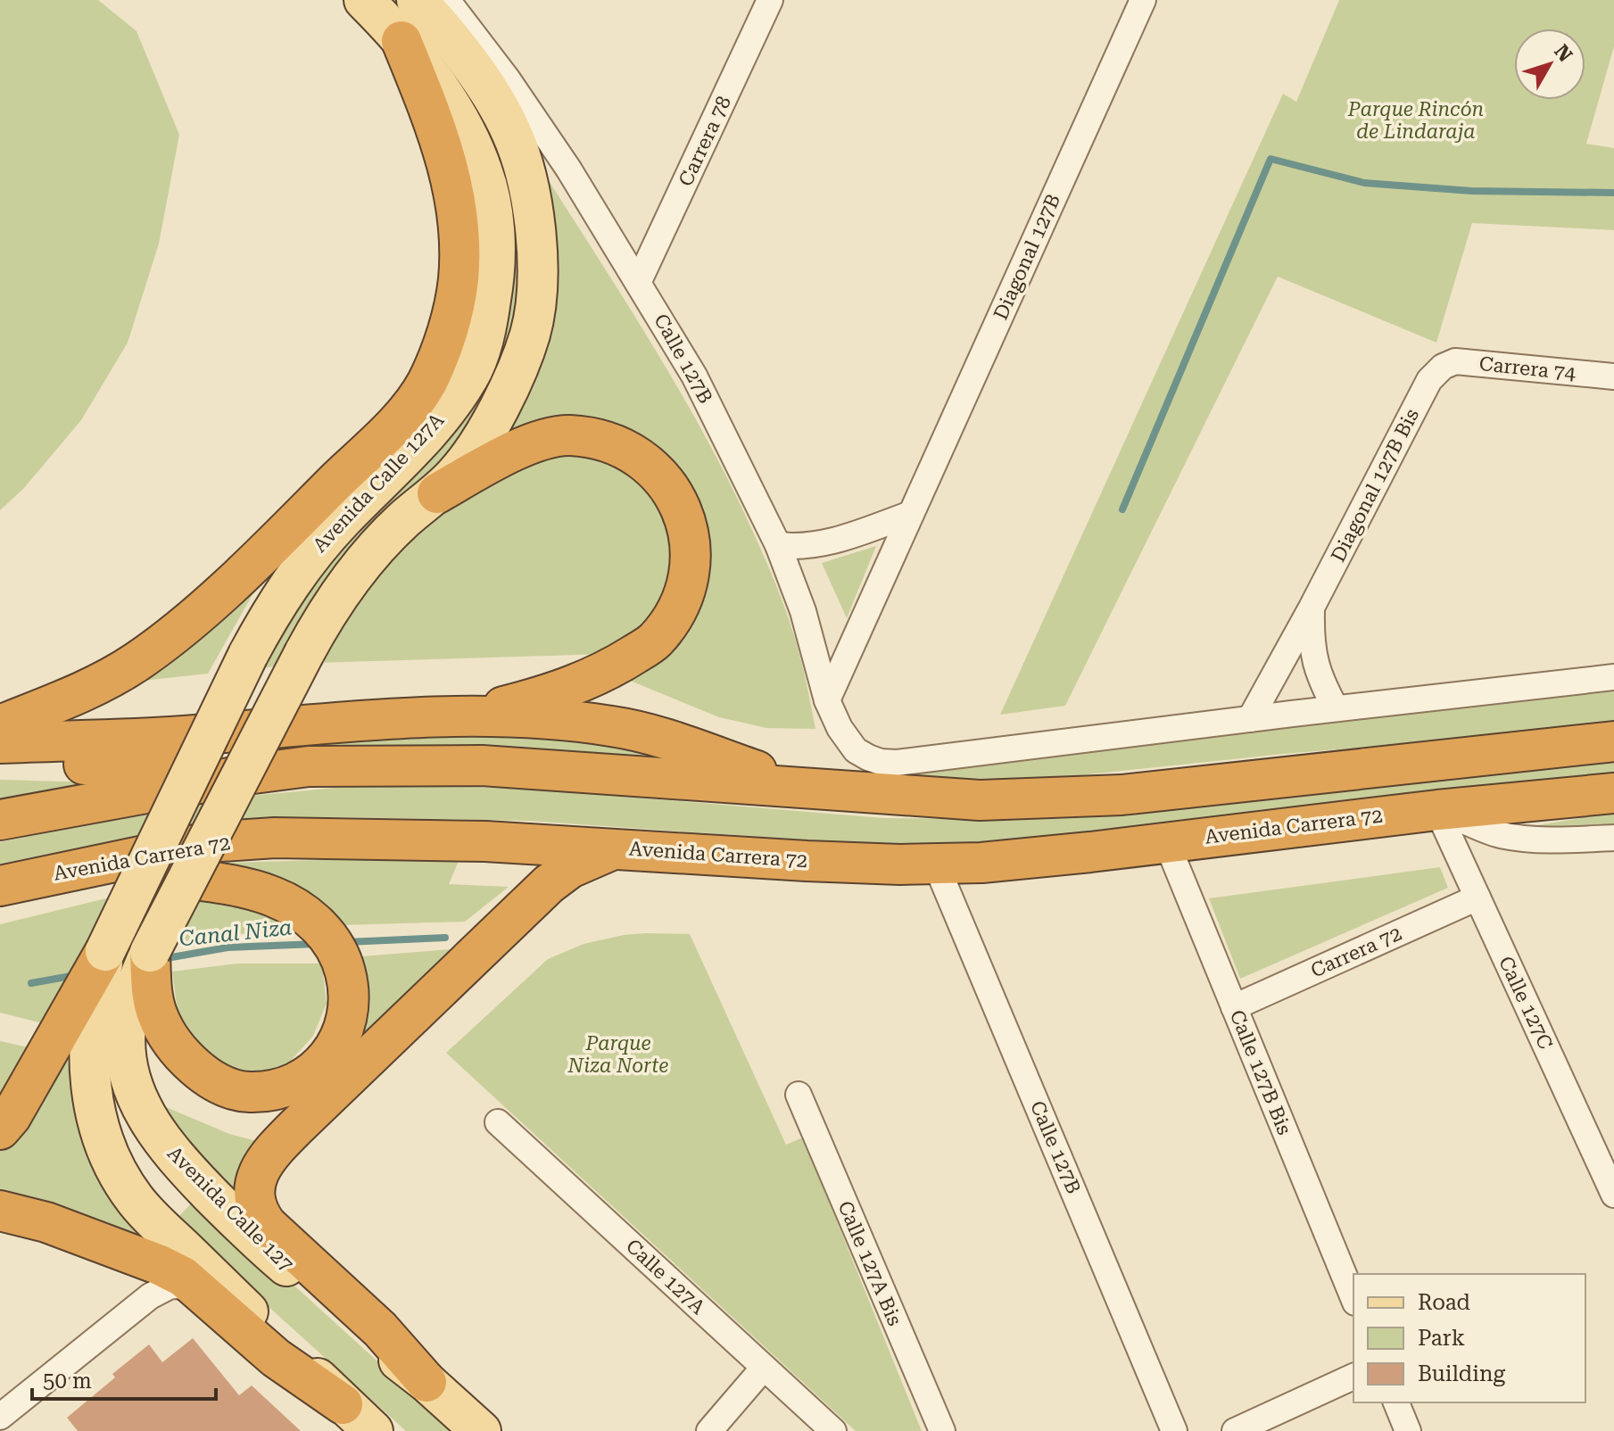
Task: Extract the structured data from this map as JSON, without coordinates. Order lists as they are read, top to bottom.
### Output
{
  "streets": {
    "highway": ["Avenida Carrera 72"],
    "main road": ["Avenida Calle 127A", "Avenida Calle 127"],
    "street": [
      "Carrera 78",
      "Diagonal 127B",
      "Calle 127B",
      "Carrera 74",
      "Diagonal 127B Bis",
      "Carrera 72",
      "Calle 127C",
      "Calle 127B Bis",
      "Calle 127A Bis",
      "Calle 127A"
    ]
  },
  "crossings": [
    ["Carrera 78", "Calle 127B"],
    ["Diagonal 127B", "Calle 127B"],
    ["Calle 127B", "Diagonal 127B Bis"],
    ["Calle 127B", "Avenida Carrera 72"],
    ["Carrera 74", "Diagonal 127B Bis"],
    ["Avenida Carrera 72", "Calle 127C"],
    ["Avenida Carrera 72", "Calle 127B Bis"],
    ["Carrera 72", "Calle 127C"],
    ["Carrera 72", "Calle 127B Bis"]
  ],
  "water": ["Canal Niza"],
  "parks": ["Parque Rincón de Lindaraja", "Parque Niza Norte"],
  "legend": ["Road", "Park", "Building"],
  "scale_bar": "50 m",
  "north": "top right"
}
